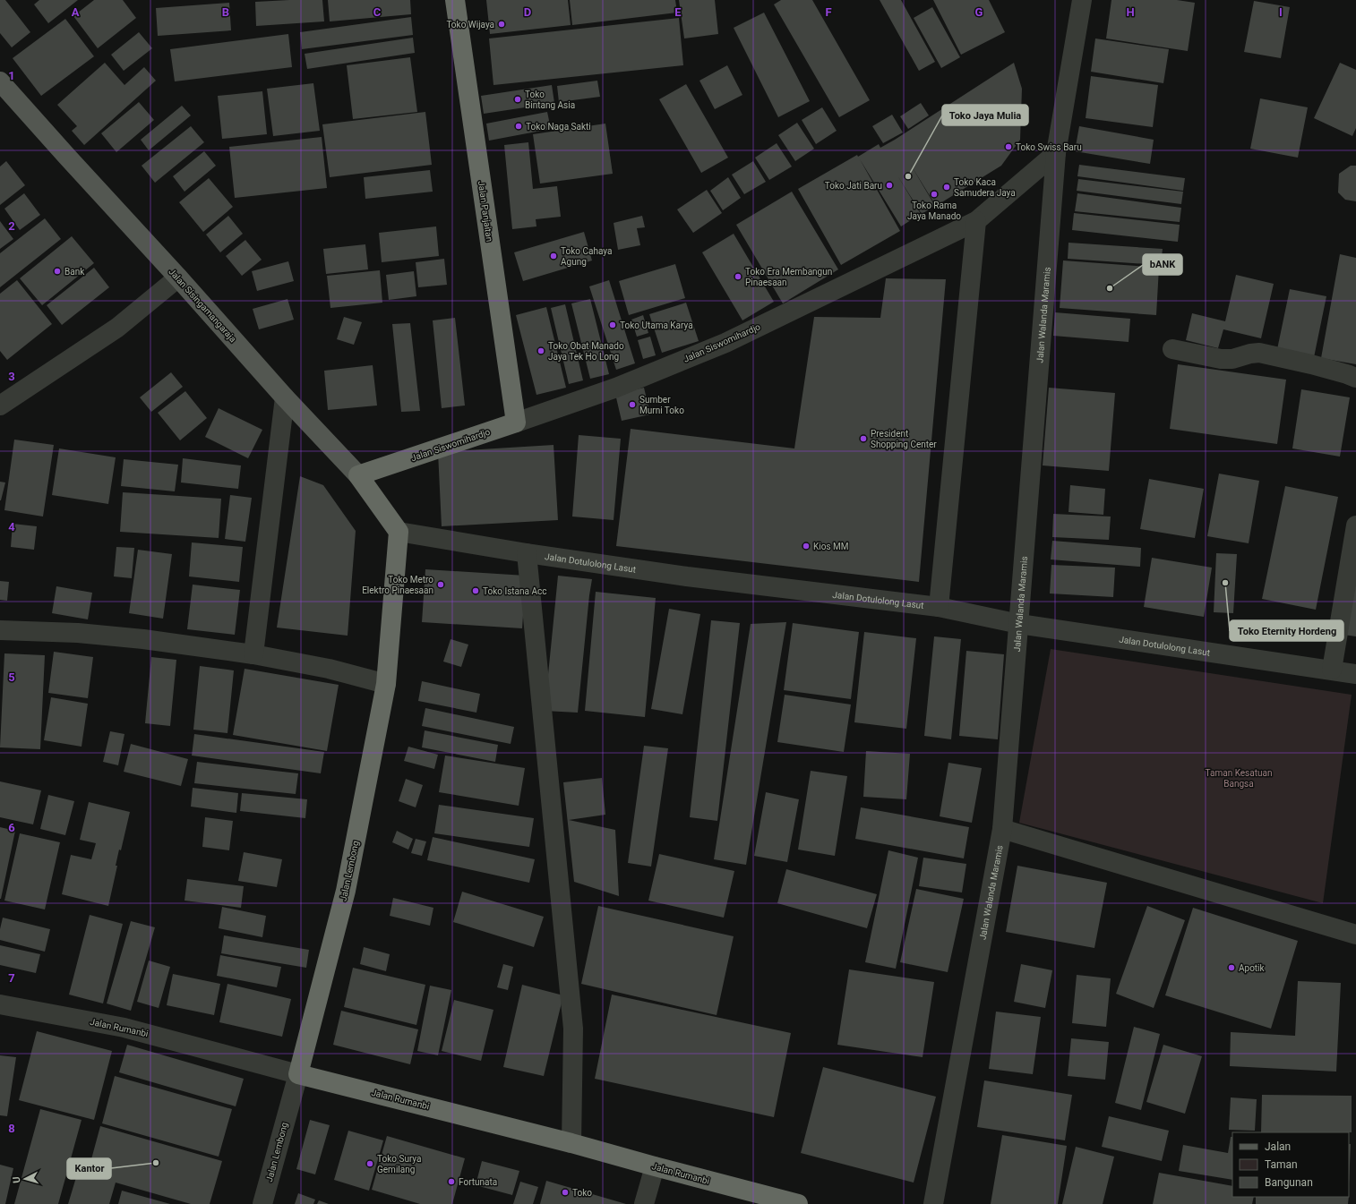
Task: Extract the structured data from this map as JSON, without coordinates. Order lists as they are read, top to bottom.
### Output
{
  "streets": {
    "highway": [
      "Jalan Panjaitan",
      "Jalan Sisingamangaraja",
      "Jalan Siswomihardjo",
      "Jalan Lembong",
      "Jalan Rumanbi"
    ],
    "street": ["Jalan Walanda Maramis", "Jalan Dotulolong Lasut"]
  },
  "crossings": [
    ["Jalan Panjaitan", "Jalan Siswomihardjo"],
    ["Jalan Sisingamangaraja", "Jalan Siswomihardjo"],
    ["Jalan Sisingamangaraja", "Jalan Dotulolong Lasut"],
    ["Jalan Sisingamangaraja", "Jalan Lembong"],
    ["Jalan Walanda Maramis", "Jalan Siswomihardjo"],
    ["Jalan Walanda Maramis", "Jalan Dotulolong Lasut"],
    ["Jalan Dotulolong Lasut", "Jalan Lembong"],
    ["Jalan Lembong", "Jalan Rumanbi"]
  ],
  "parks": ["Taman Kesatuan Bangsa"],
  "places": [
    "Toko Wijaya",
    "Toko Bintang Asia",
    "Toko Naga Sakti",
    "Toko Swiss Baru",
    "Toko Jaya Mulia",
    "Toko Jati Baru",
    "Toko Kaca Samudera Jaya",
    "Toko Rama Jaya Manado",
    "Toko Cahaya Agung",
    "Bank",
    "Toko Era Membangun Pinaesaan",
    "bANK",
    "Toko Utama Karya",
    "Toko Obat Manado Jaya Tek Ho Long",
    "Sumber Murni Toko",
    "President Shopping Center",
    "Kios MM",
    "Toko Eternity Hordeng",
    "Toko Metro Elektro Pinaesaan",
    "Toko Istana Acc",
    "Apotik",
    "Kantor",
    "Toko Surya Gemilang",
    "Fortunata",
    "Toko"
  ],
  "legend": ["Jalan", "Taman", "Bangunan"],
  "north": "left",
  "grid": {
    "columns": [
      "A",
      "B",
      "C",
      "D",
      "E",
      "F",
      "G",
      "H",
      "I"
    ],
    "rows": [
      "1",
      "2",
      "3",
      "4",
      "5",
      "6",
      "7",
      "8"
    ]
  }
}
